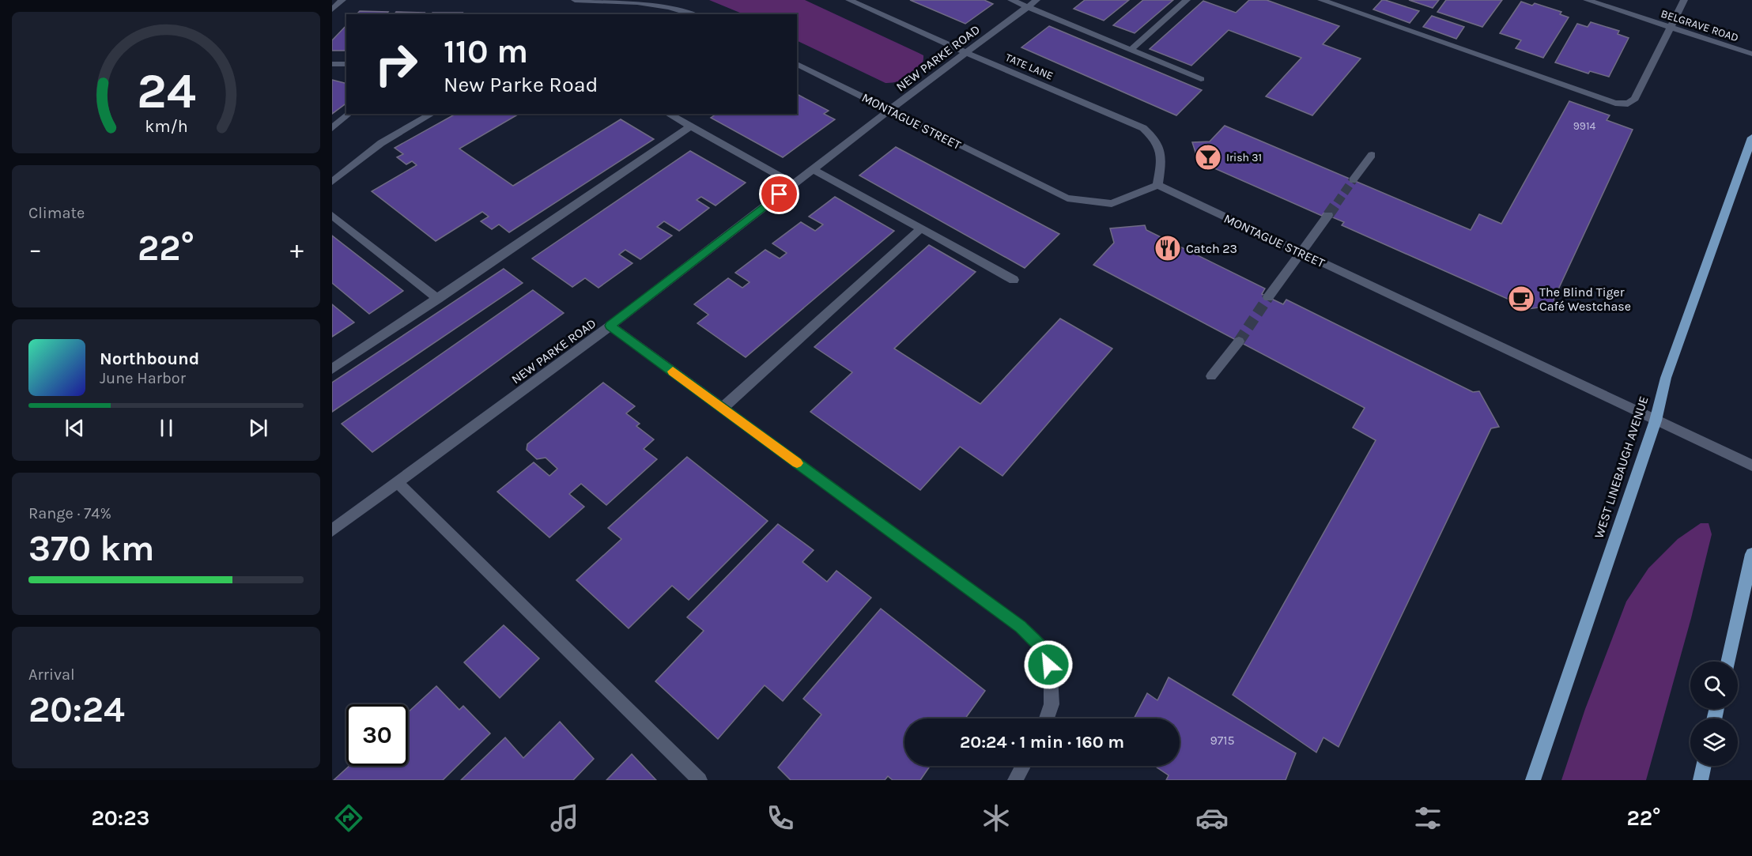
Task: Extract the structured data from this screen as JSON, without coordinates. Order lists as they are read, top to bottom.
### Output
{
  "streets": {
    "main road": ["WEST LINEBAUGH AVENUE"],
    "street": [
      "BELGRAVE ROAD",
      "NEW PARKE ROAD",
      "TATE LANE",
      "MONTAGUE STREET"
    ]
  },
  "crossings": [
    ["NEW PARKE ROAD", "TATE LANE"],
    ["NEW PARKE ROAD", "MONTAGUE STREET"],
    ["TATE LANE", "MONTAGUE STREET"],
    ["MONTAGUE STREET", "WEST LINEBAUGH AVENUE"]
  ],
  "places": {
    "bar": ["Irish 31"],
    "restaurant": ["Catch 23"],
    "cafe": ["The Blind Tiger Café Westchase"]
  },
  "house_numbers": ["9914", "9715"],
  "page": {
    "turn": ["110 m", "New Parke Road"],
    "tile": [
      "Climate",
      ["Range · 74%", "370 km"],
      ["Arrival", "20:24"]
    ],
    "heat": ["−", "22°", "+"],
    "song": ["Northbound", "June Harbor"],
    "limit": "30",
    "trip": "20:24 · 1 min · 160 m",
    "tabs": ["20:23", "22°"],
    "gauge": ["24", "km/h"]
  }
}
